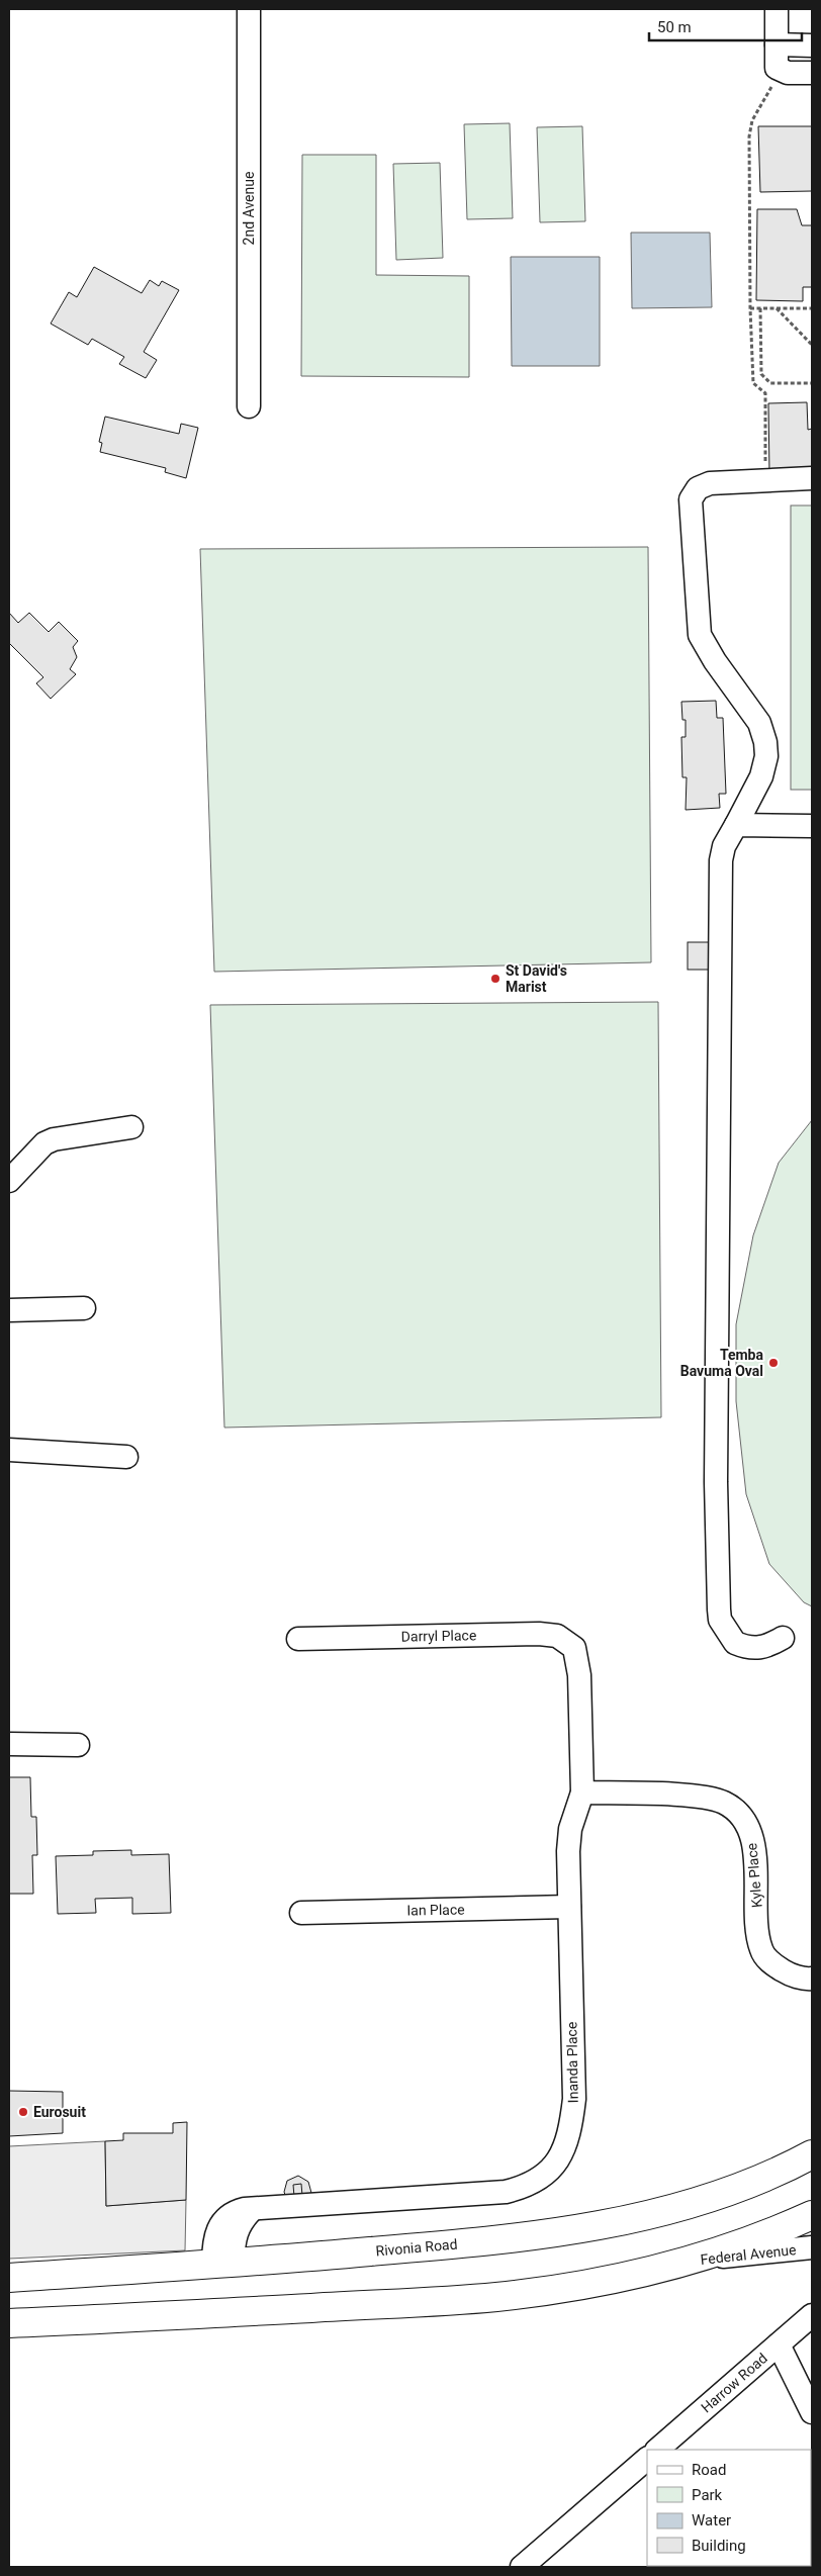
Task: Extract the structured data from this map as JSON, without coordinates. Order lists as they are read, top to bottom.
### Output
{
  "streets": {
    "main road": ["Rivonia Road"],
    "street": [
      "2nd Avenue",
      "Darryl Place",
      "Kyle Place",
      "Ian Place",
      "Inanda Place",
      "Federal Avenue",
      "Harrow Road"
    ]
  },
  "crossings": [
    ["Darryl Place", "Inanda Place"],
    ["Kyle Place", "Inanda Place"],
    ["Ian Place", "Inanda Place"],
    ["Inanda Place", "Rivonia Road"]
  ],
  "places": ["St David's Marist", "Temba Bavuma Oval", "Eurosuit"],
  "legend": [
    "Road",
    "Park",
    "Water",
    "Building"
  ],
  "scale_bar": "50 m"
}
